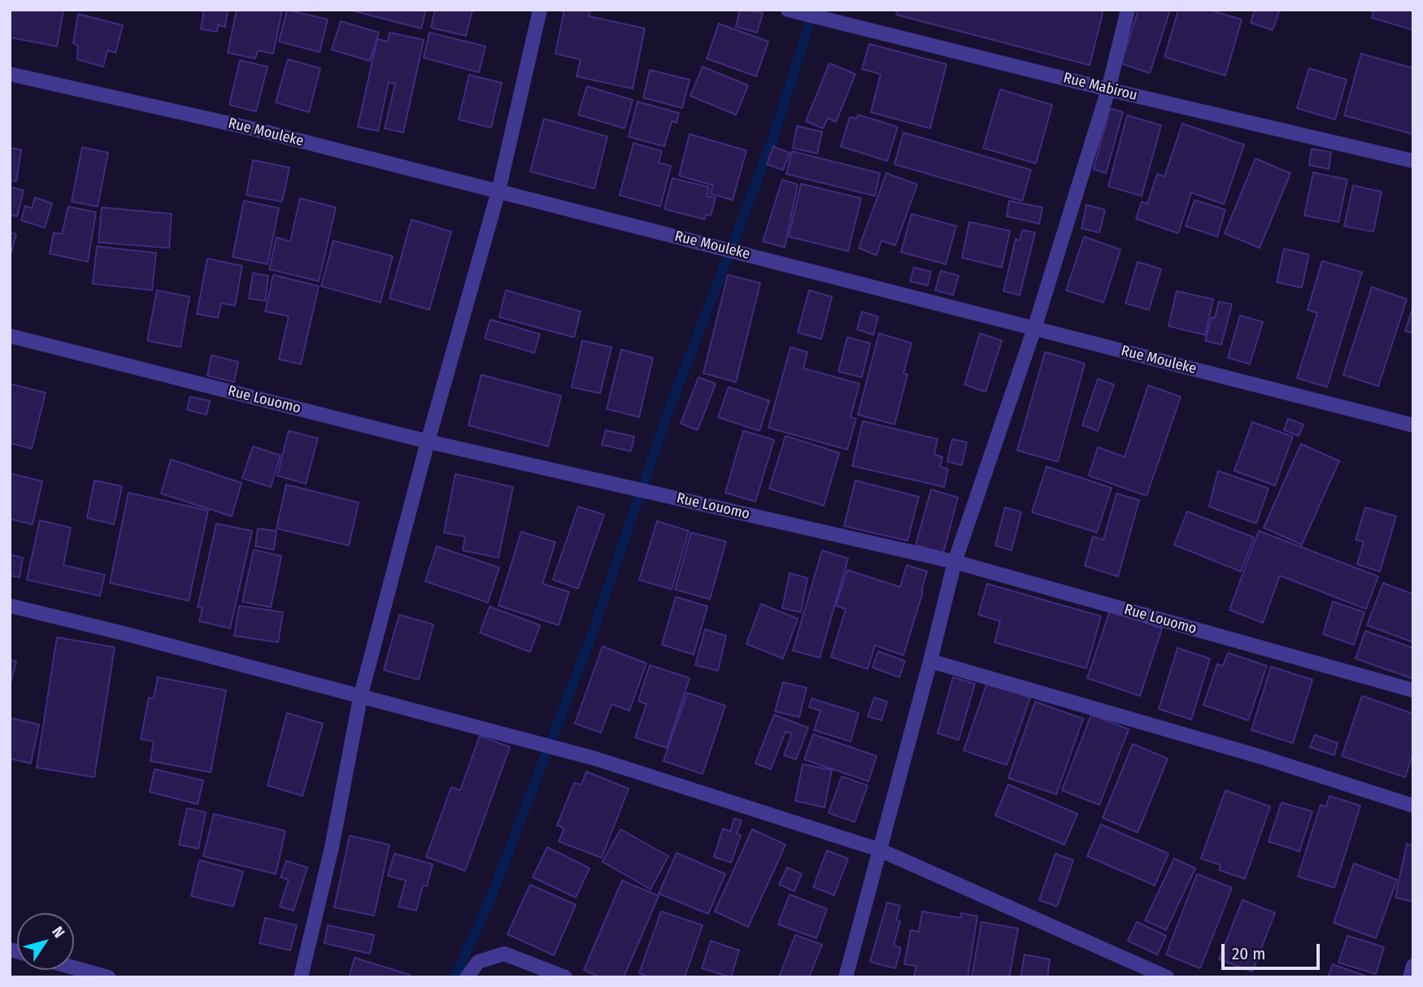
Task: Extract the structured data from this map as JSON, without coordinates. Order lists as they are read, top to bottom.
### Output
{
  "streets": {
    "street": ["Rue Mabirou", "Rue Mouleke", "Rue Louomo"]
  },
  "scale_bar": "20 m",
  "north": "top right"
}
